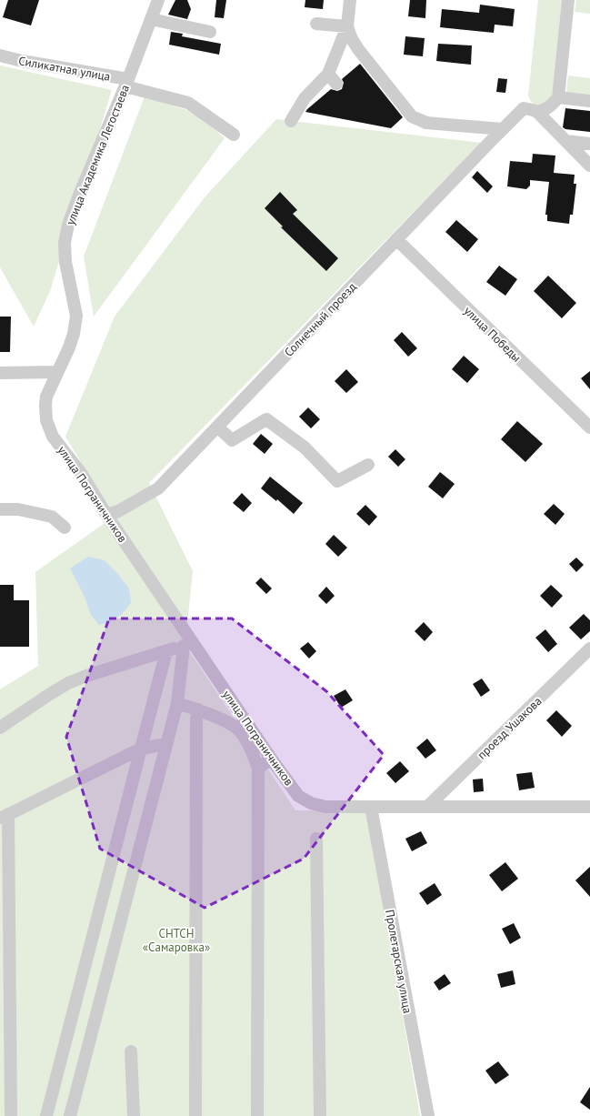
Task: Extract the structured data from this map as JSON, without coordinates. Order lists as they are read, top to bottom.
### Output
{
  "streets": {
    "street": [
      "Силикатная улица",
      "улица Академика Легостаева",
      "Солнечный проезд",
      "улица Победы",
      "улица Пограничников",
      "проезд Ушакова",
      "Пролетарская улица"
    ]
  },
  "crossings": [
    ["Силикатная улица", "улица Академика Легостаева"],
    ["улица Академика Легостаева", "улица Пограничников"],
    ["Солнечный проезд", "улица Победы"],
    ["Солнечный проезд", "улица Пограничников"],
    ["улица Пограничников", "проезд Ушакова"],
    ["улица Пограничников", "Пролетарская улица"]
  ],
  "parks": ["СНТСН «Самаровка»"]
}
